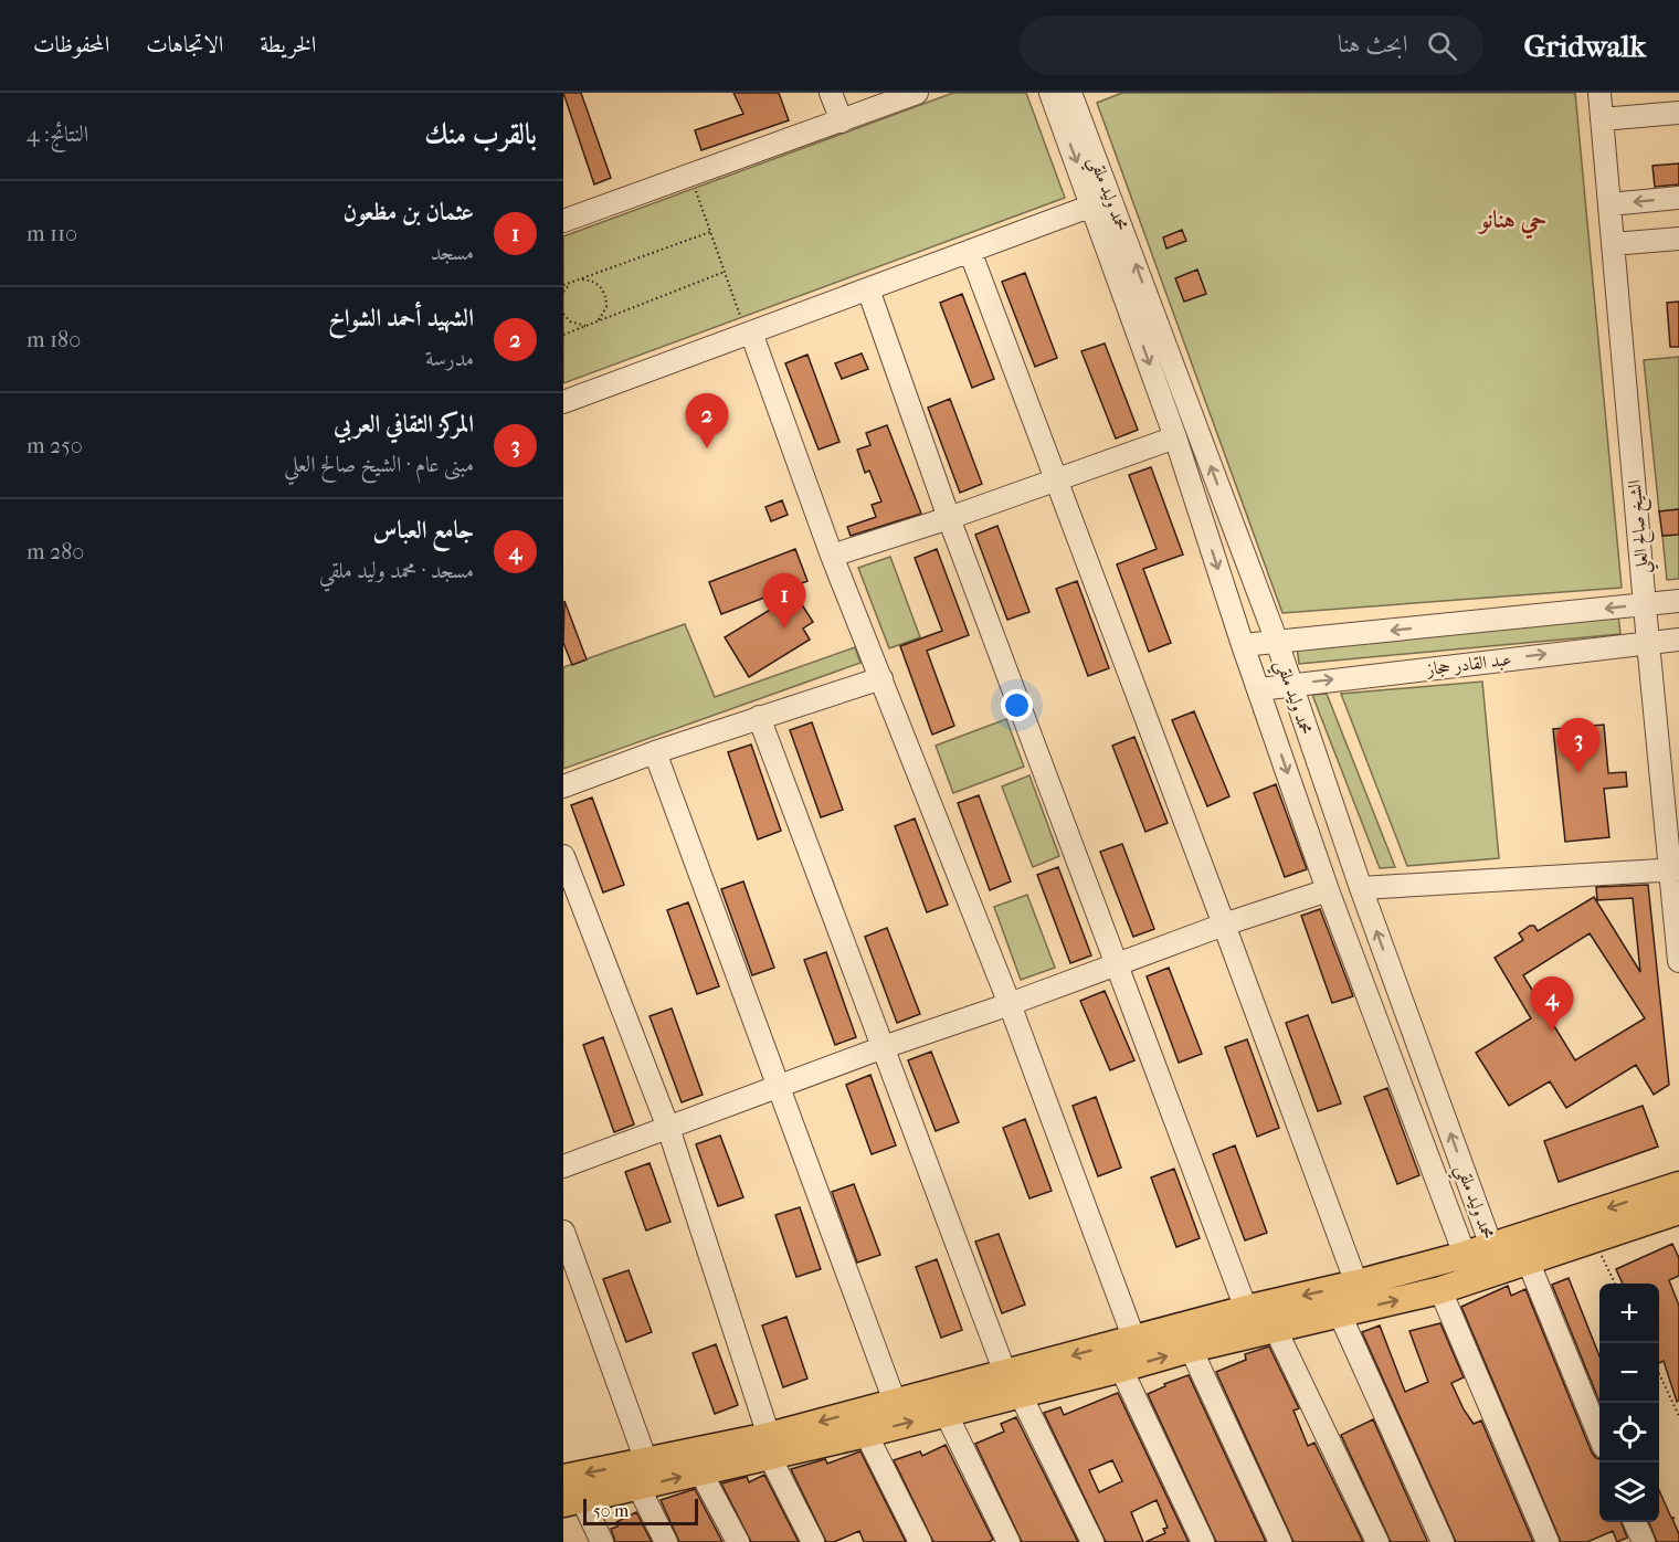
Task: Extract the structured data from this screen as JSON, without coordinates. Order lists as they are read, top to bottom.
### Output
{
  "streets": {
    "street": ["محمد وليد ملقي", "الشيخ صالح العلي", "عبد القادر حجاز"]
  },
  "crossings": [
    ["محمد وليد ملقي", "عبد القادر حجاز"],
    ["الشيخ صالح العلي", "عبد القادر حجاز"]
  ],
  "districts": ["حي هنانو"],
  "scale_bar": "50 m",
  "page": {
    "header": "Gridwalk",
    "search": "ابحث هنا",
    "nav": ["الخريطة", "الاتجاهات", "المحفوظات"],
    "heading": ["بالقرب منك", "النتائج: 4"],
    "list": [
      {
        "mark": "1",
        "name": "عثمان بن مظعون",
        "note": "مسجد",
        "value": "110 m"
      },
      {
        "mark": "2",
        "name": "الشهيد أحمد الشواخ",
        "note": "مدرسة",
        "value": "180 m"
      },
      {
        "mark": "3",
        "name": "المركز الثقافي العربي",
        "note": "مبنى عام · الشيخ صالح العلي",
        "value": "250 m"
      },
      {
        "mark": "4",
        "name": "جامع العباس",
        "note": "مسجد · محمد وليد ملقي",
        "value": "280 m"
      }
    ],
    "pins": [
      "2",
      "1",
      "3",
      "4"
    ],
    "map_buttons": ["+", "−"],
    "scale": "50 m"
  }
}
